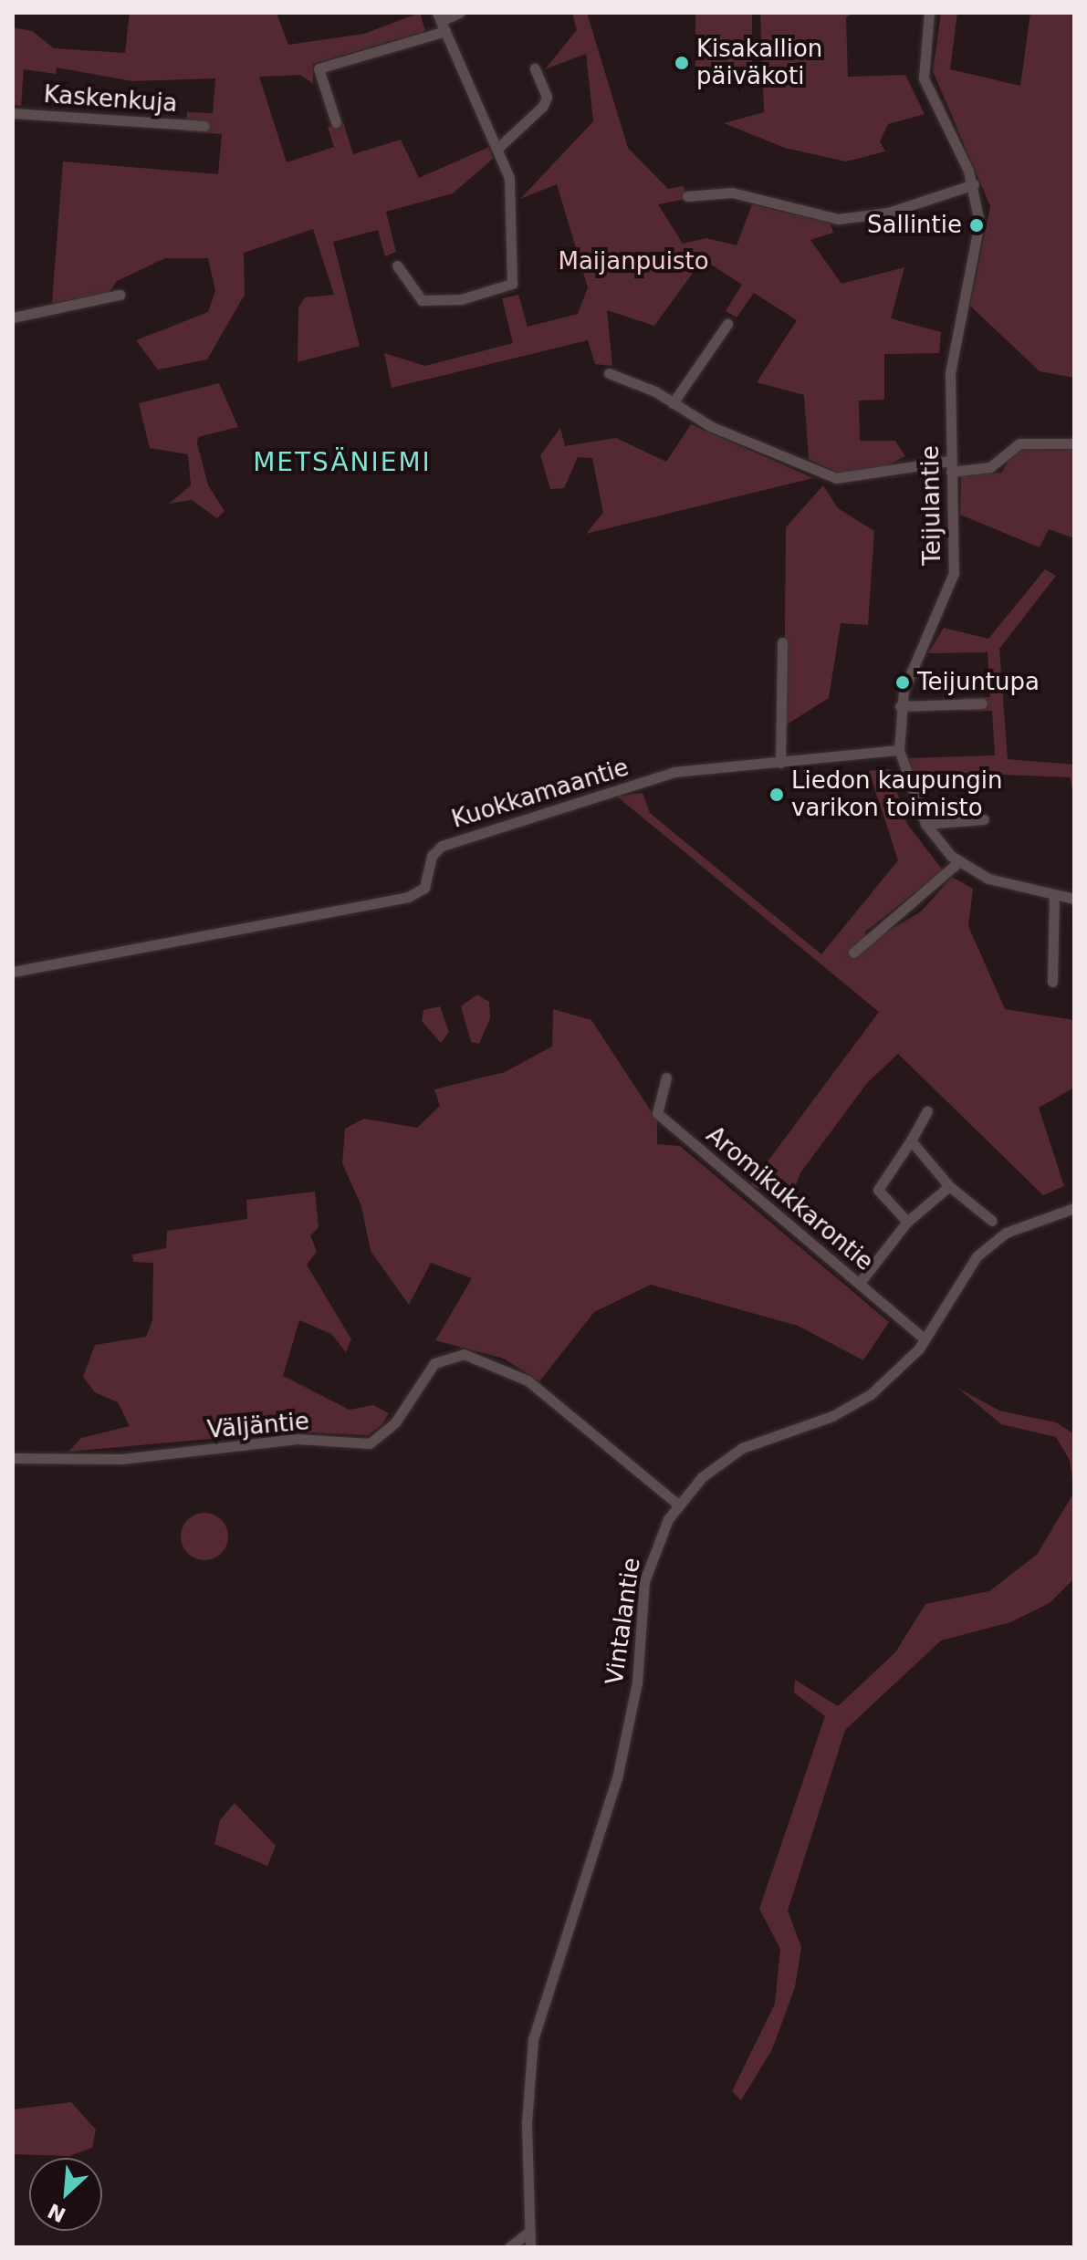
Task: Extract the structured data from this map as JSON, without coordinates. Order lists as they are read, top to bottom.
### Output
{
  "streets": {
    "street": [
      "Kaskenkuja",
      "Teijulantie",
      "Kuokkamaantie",
      "Aromikukkarontie",
      "Väljäntie",
      "Vintalantie"
    ]
  },
  "crossings": [
    ["Teijulantie", "Kuokkamaantie"],
    ["Aromikukkarontie", "Vintalantie"],
    ["Väljäntie", "Vintalantie"]
  ],
  "districts": ["METSÄNIEMI"],
  "parks": ["Maijanpuisto"],
  "places": [
    "Kisakallion päiväkoti",
    "Sallintie",
    "Teijuntupa",
    "Liedon kaupungin varikon toimisto"
  ],
  "north": "bottom left"
}
